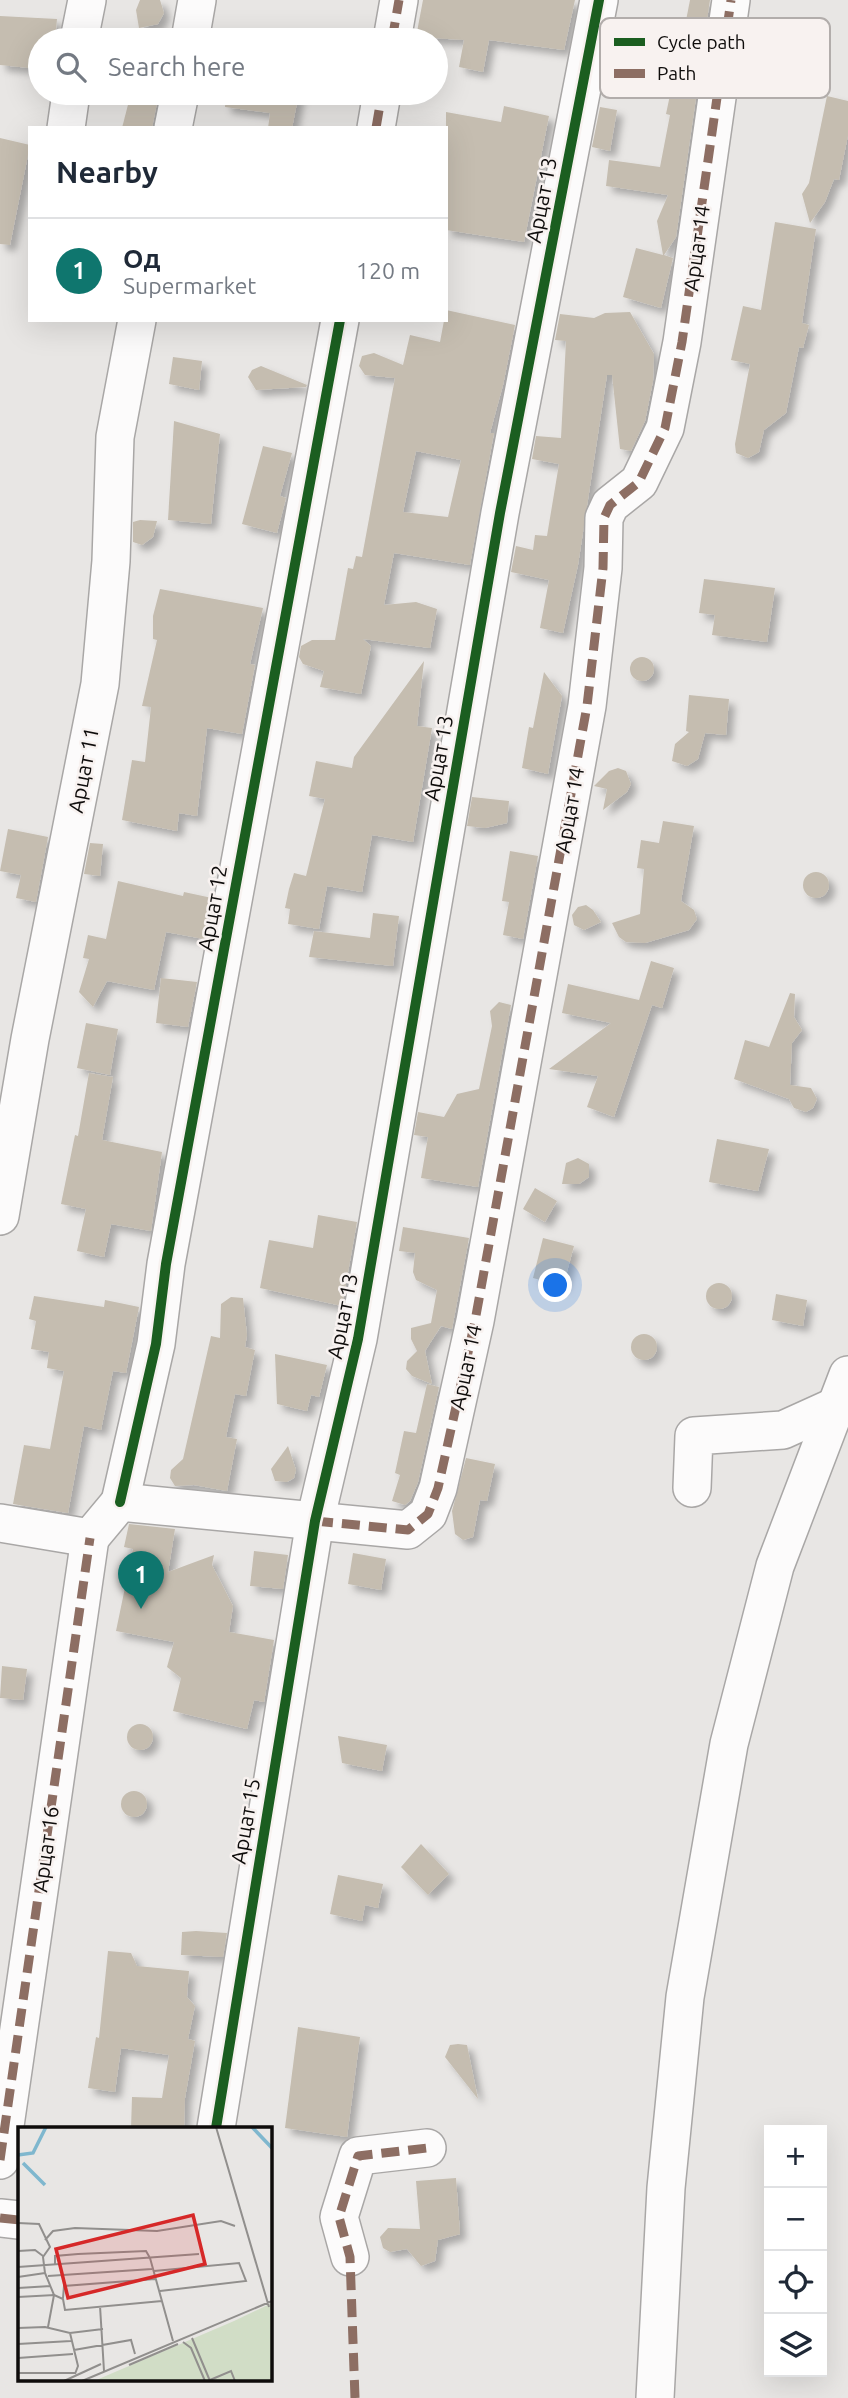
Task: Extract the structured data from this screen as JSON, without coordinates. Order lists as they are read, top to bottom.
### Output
{
  "streets": {
    "street": [
      "Арцат 13",
      "Арцат 14",
      "Арцат 11",
      "Арцат 12",
      "Арцат 15",
      "Арцат 16"
    ]
  },
  "crossings": [
    ["Арцат 13", "Арцат 14"],
    ["Арцат 13", "Арцат 15"],
    ["Арцат 14", "Арцат 12"],
    ["Арцат 14", "Арцат 15"]
  ],
  "legend": ["Cycle path", "Path"],
  "page": {
    "search": "Search here",
    "heading": "Nearby",
    "list": [
      {
        "mark": "1",
        "name": "Од",
        "note": "Supermarket",
        "value": "120 m"
      }
    ],
    "pins": "1",
    "map_buttons": ["+", "−"]
  }
}
